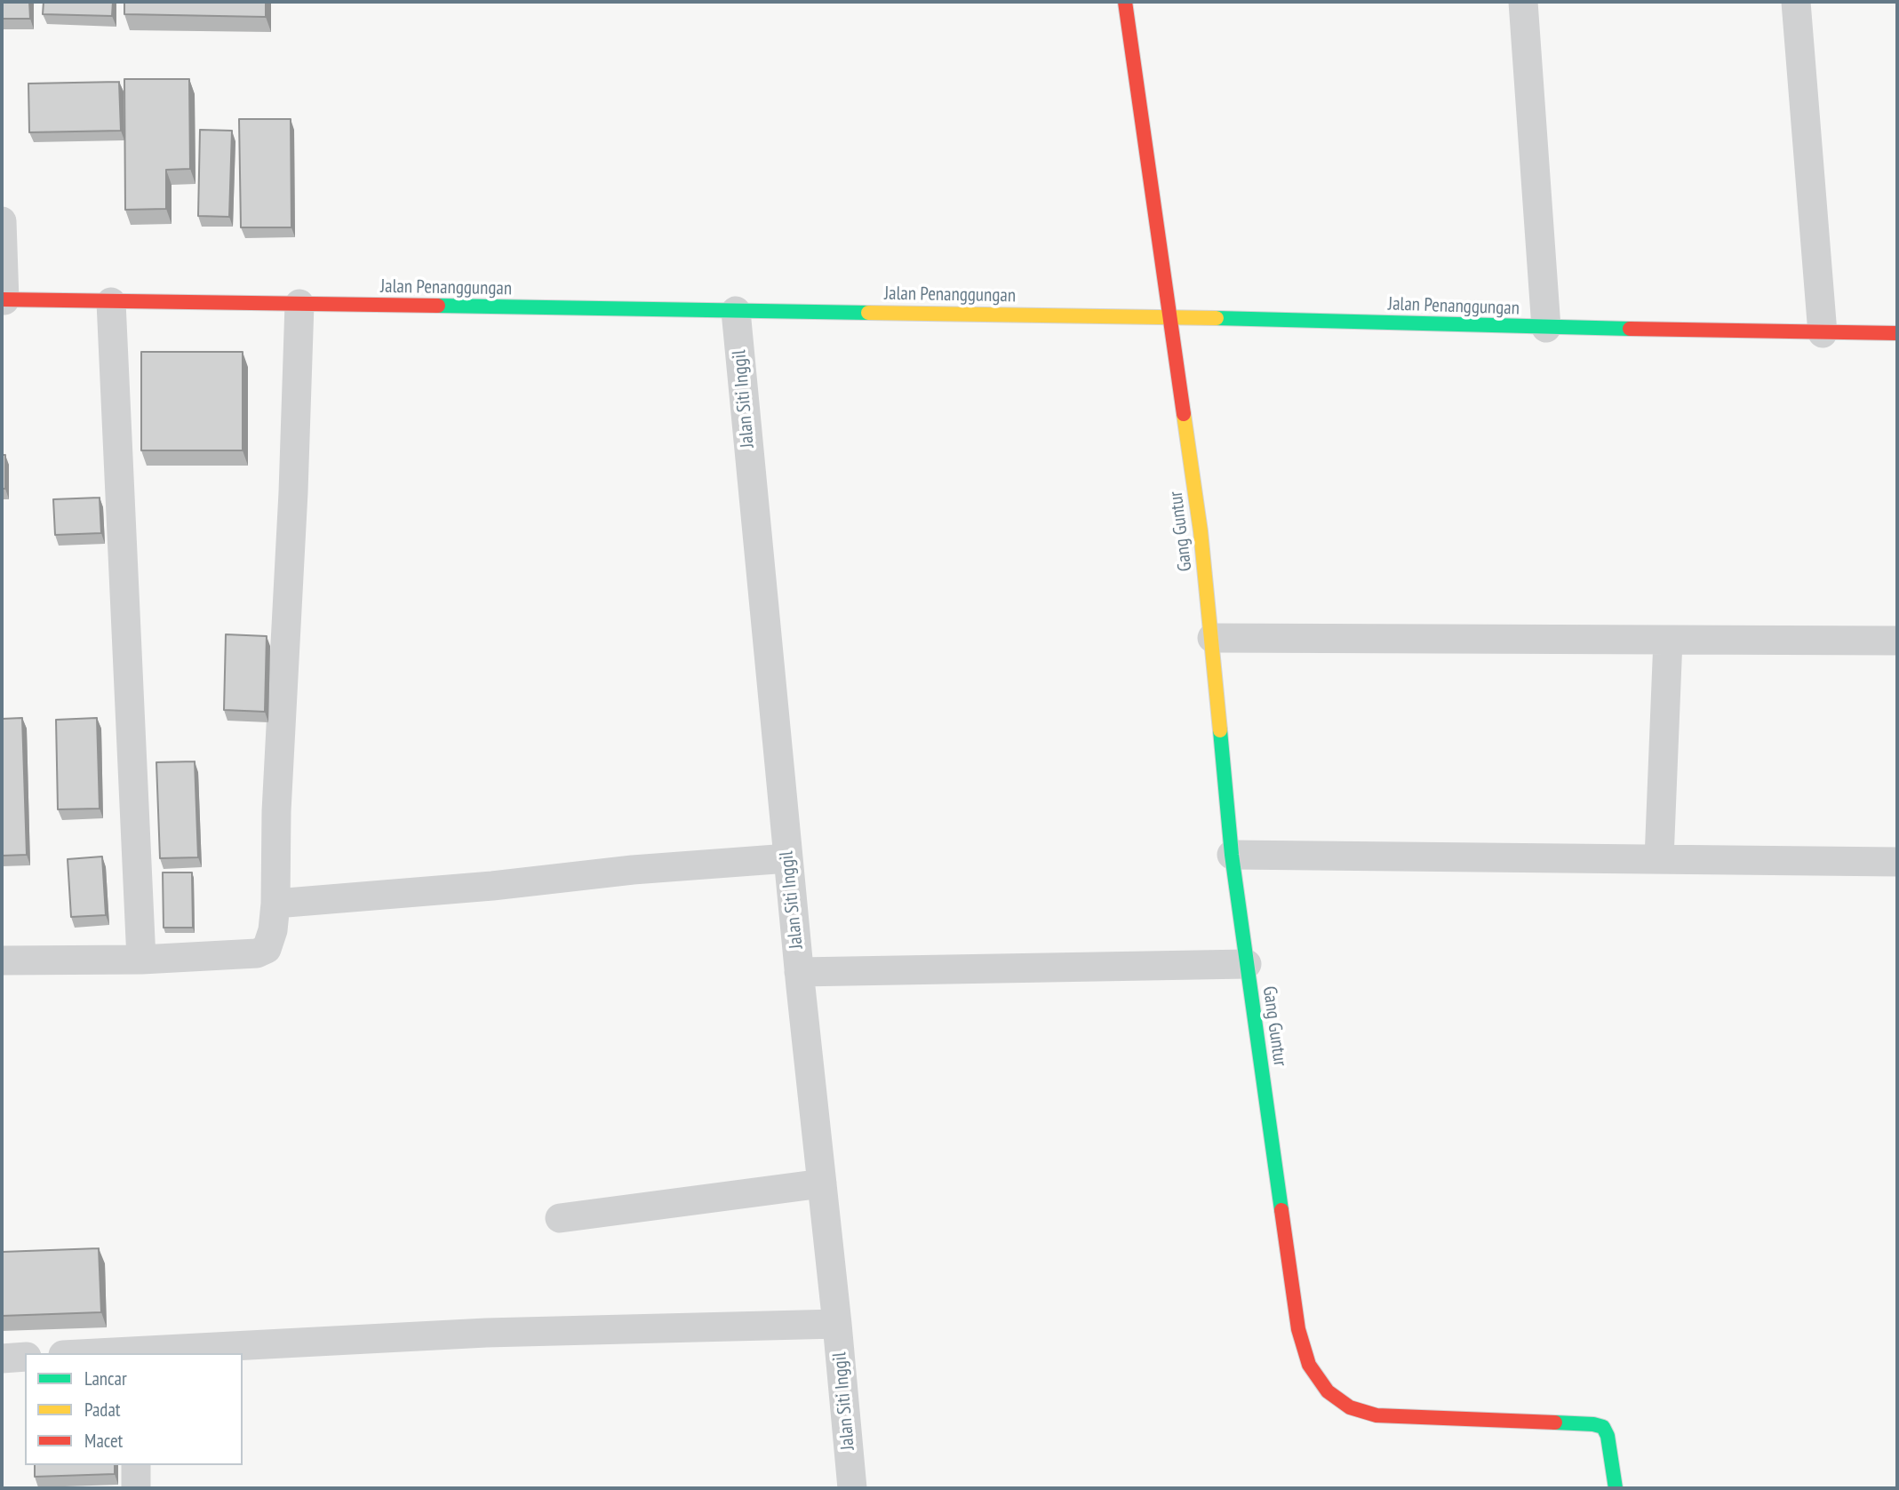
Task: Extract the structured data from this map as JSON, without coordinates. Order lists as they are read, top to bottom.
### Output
{
  "streets": {
    "main road": ["Jalan Penanggungan", "Gang Guntur"],
    "street": ["Jalan Siti Inggil"]
  },
  "crossings": [
    ["Jalan Penanggungan", "Jalan Siti Inggil"],
    ["Jalan Penanggungan", "Gang Guntur"]
  ],
  "legend": ["Lancar", "Padat", "Macet"]
}
